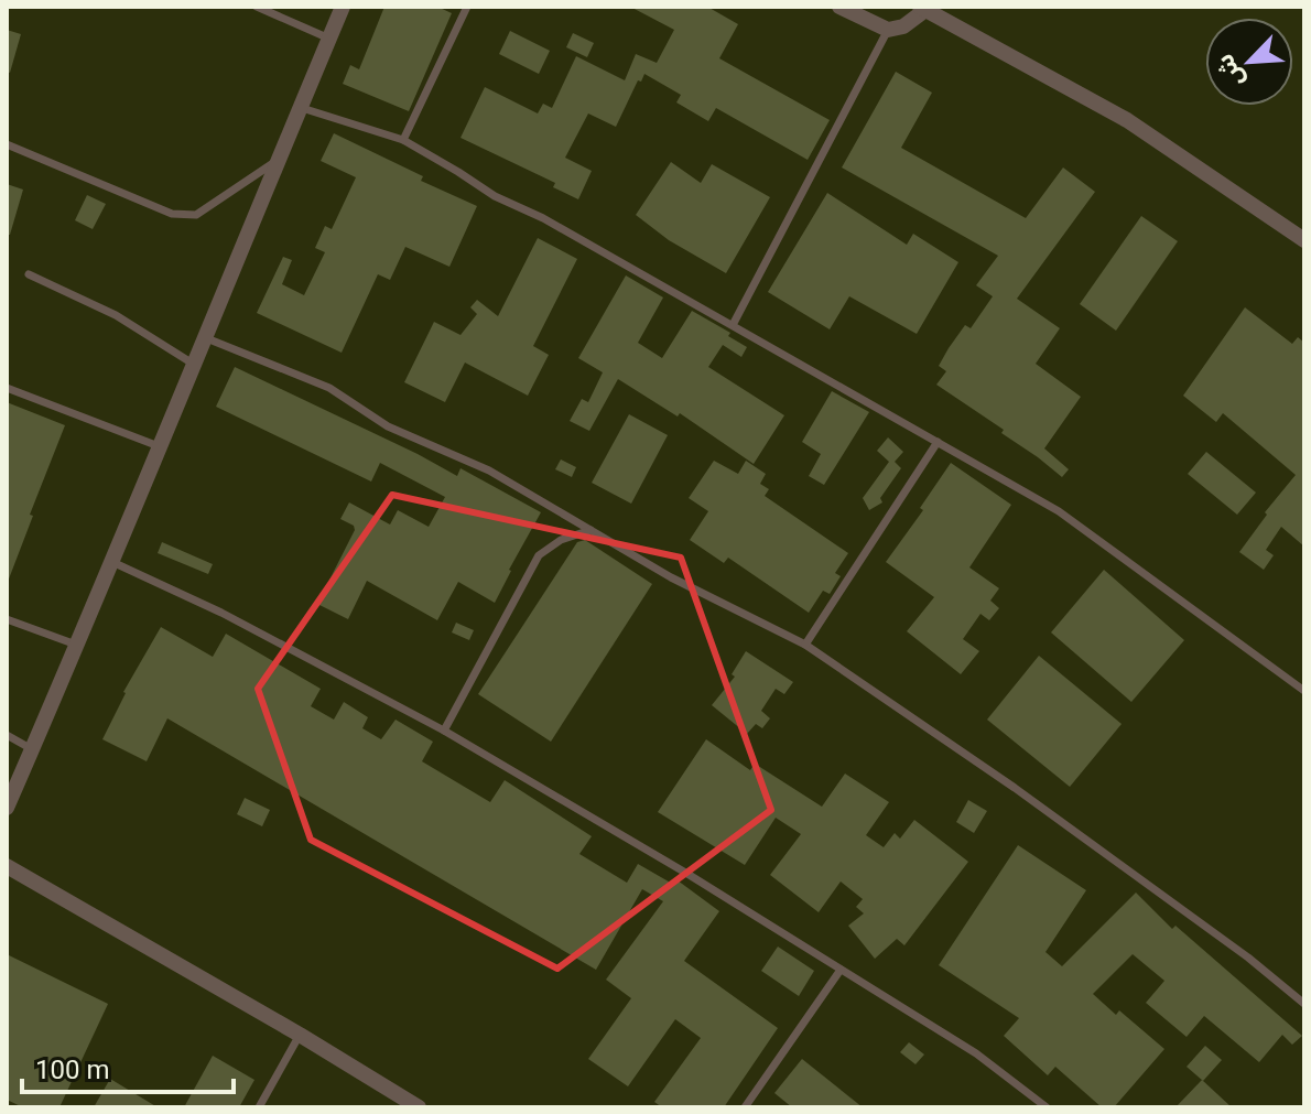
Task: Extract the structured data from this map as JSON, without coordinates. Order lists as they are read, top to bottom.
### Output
{
  "scale_bar": "100 m",
  "north": "bottom left"
}
